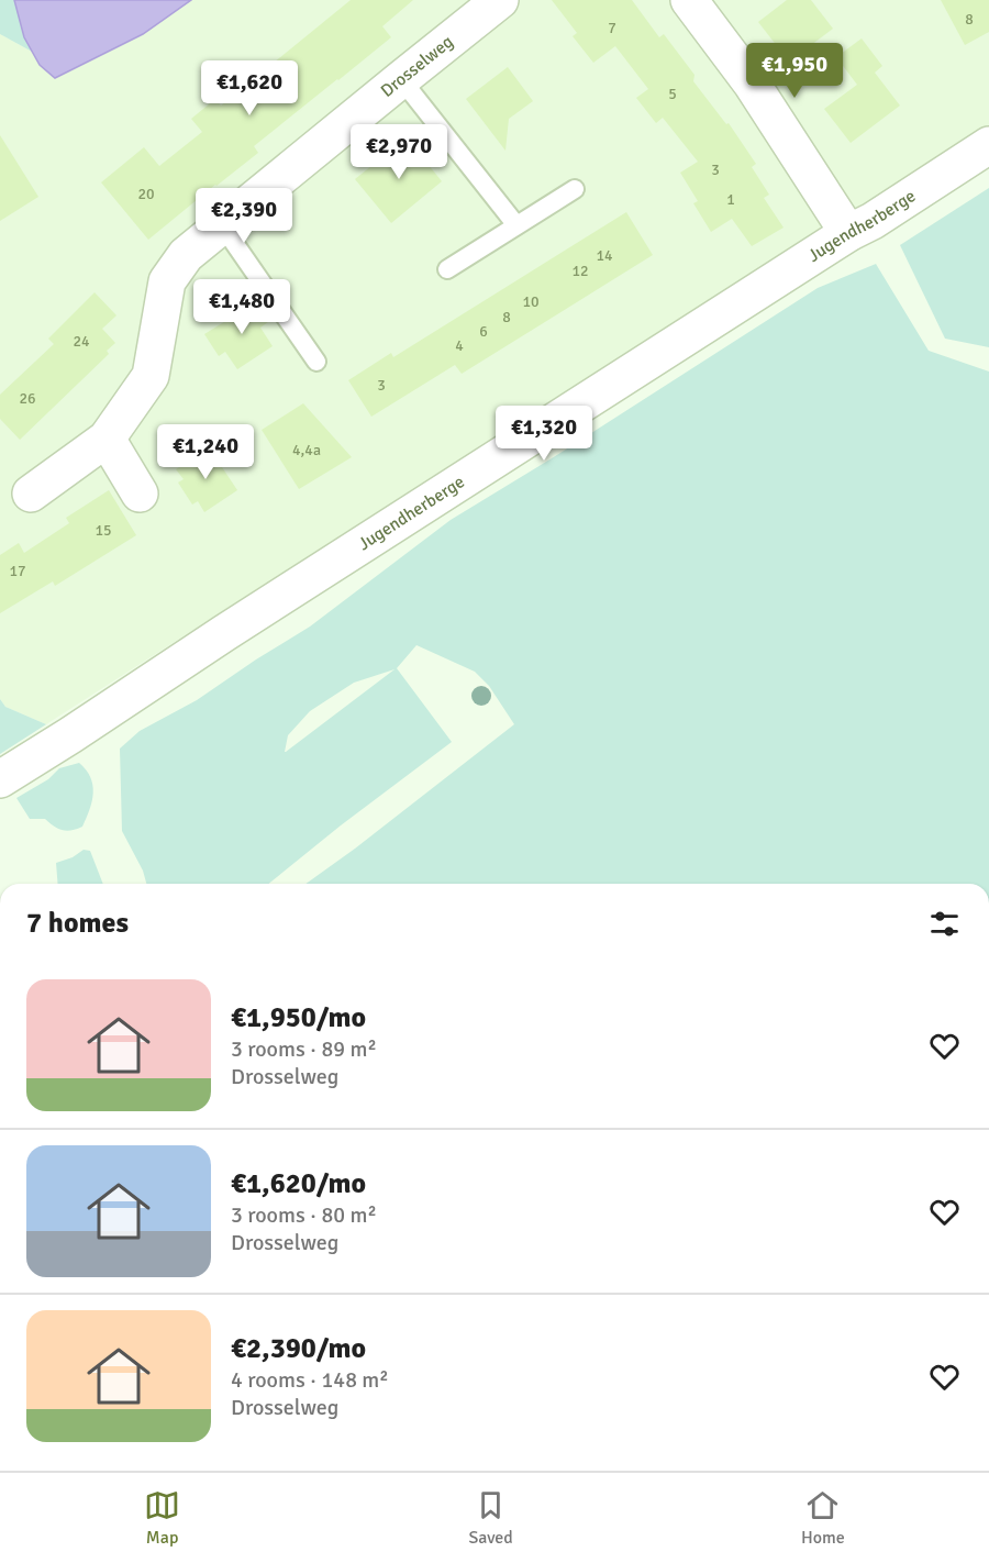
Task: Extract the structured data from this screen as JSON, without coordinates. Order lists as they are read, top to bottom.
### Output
{
  "streets": {
    "street": ["Drosselweg", "Jugendherberge"]
  },
  "house_numbers": [
    "8",
    "7",
    "5",
    "3",
    "20",
    "1",
    "14",
    "12",
    "10",
    "8",
    "6",
    "24",
    "4",
    "3",
    "26",
    "4,4a",
    "15",
    "17"
  ],
  "page": {
    "price": [
      "€1,950",
      "€1,620",
      "€2,970",
      "€2,390",
      "€1,480",
      "€1,320",
      "€1,240"
    ],
    "heading": "7 homes",
    "list": [
      {
        "name": "€1,950/mo",
        "note": "3 rooms · 89 m² · Drosselweg"
      },
      {
        "name": "€1,620/mo",
        "note": "3 rooms · 80 m² · Drosselweg"
      },
      {
        "name": "€2,390/mo",
        "note": "4 rooms · 148 m² · Drosselweg"
      }
    ],
    "tabs": ["Map", "Saved", "Home"]
  }
}
